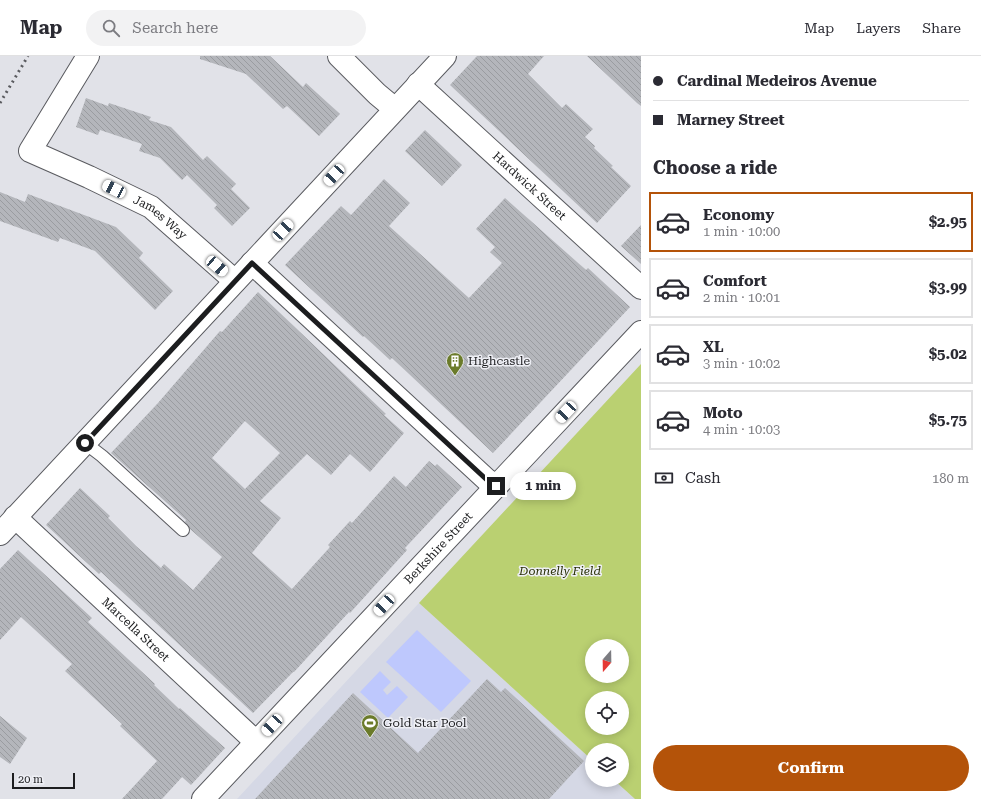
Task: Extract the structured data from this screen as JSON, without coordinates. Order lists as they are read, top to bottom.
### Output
{
  "streets": {
    "street": [
      "Hardwick Street",
      "James Way",
      "Berkshire Street",
      "Marcella Street"
    ]
  },
  "crossings": [
    ["Berkshire Street", "Marcella Street"]
  ],
  "parks": ["Donnelly Field"],
  "places": {
    "building": ["Highcastle"],
    "sports": ["Gold Star Pool"]
  },
  "scale_bar": "20 m",
  "north": "bottom",
  "page": {
    "header": "Map",
    "search": "Search here",
    "nav": ["Map", "Layers", "Share"],
    "banner": ["Cardinal Medeiros Avenue", "Marney Street"],
    "heading": "Choose a ride",
    "list": [
      {
        "name": "Economy",
        "note": "1 min · 10:00",
        "value": "$2.95"
      },
      {
        "name": "Comfort",
        "note": "2 min · 10:01",
        "value": "$3.99"
      },
      {
        "name": "XL",
        "note": "3 min · 10:02",
        "value": "$5.02"
      },
      {
        "name": "Moto",
        "note": "4 min · 10:03",
        "value": "$5.75"
      }
    ],
    "pay": ["Cash", "180 m"],
    "bubble": "1 min",
    "buttons": "Confirm",
    "scale": "20 m"
  }
}
